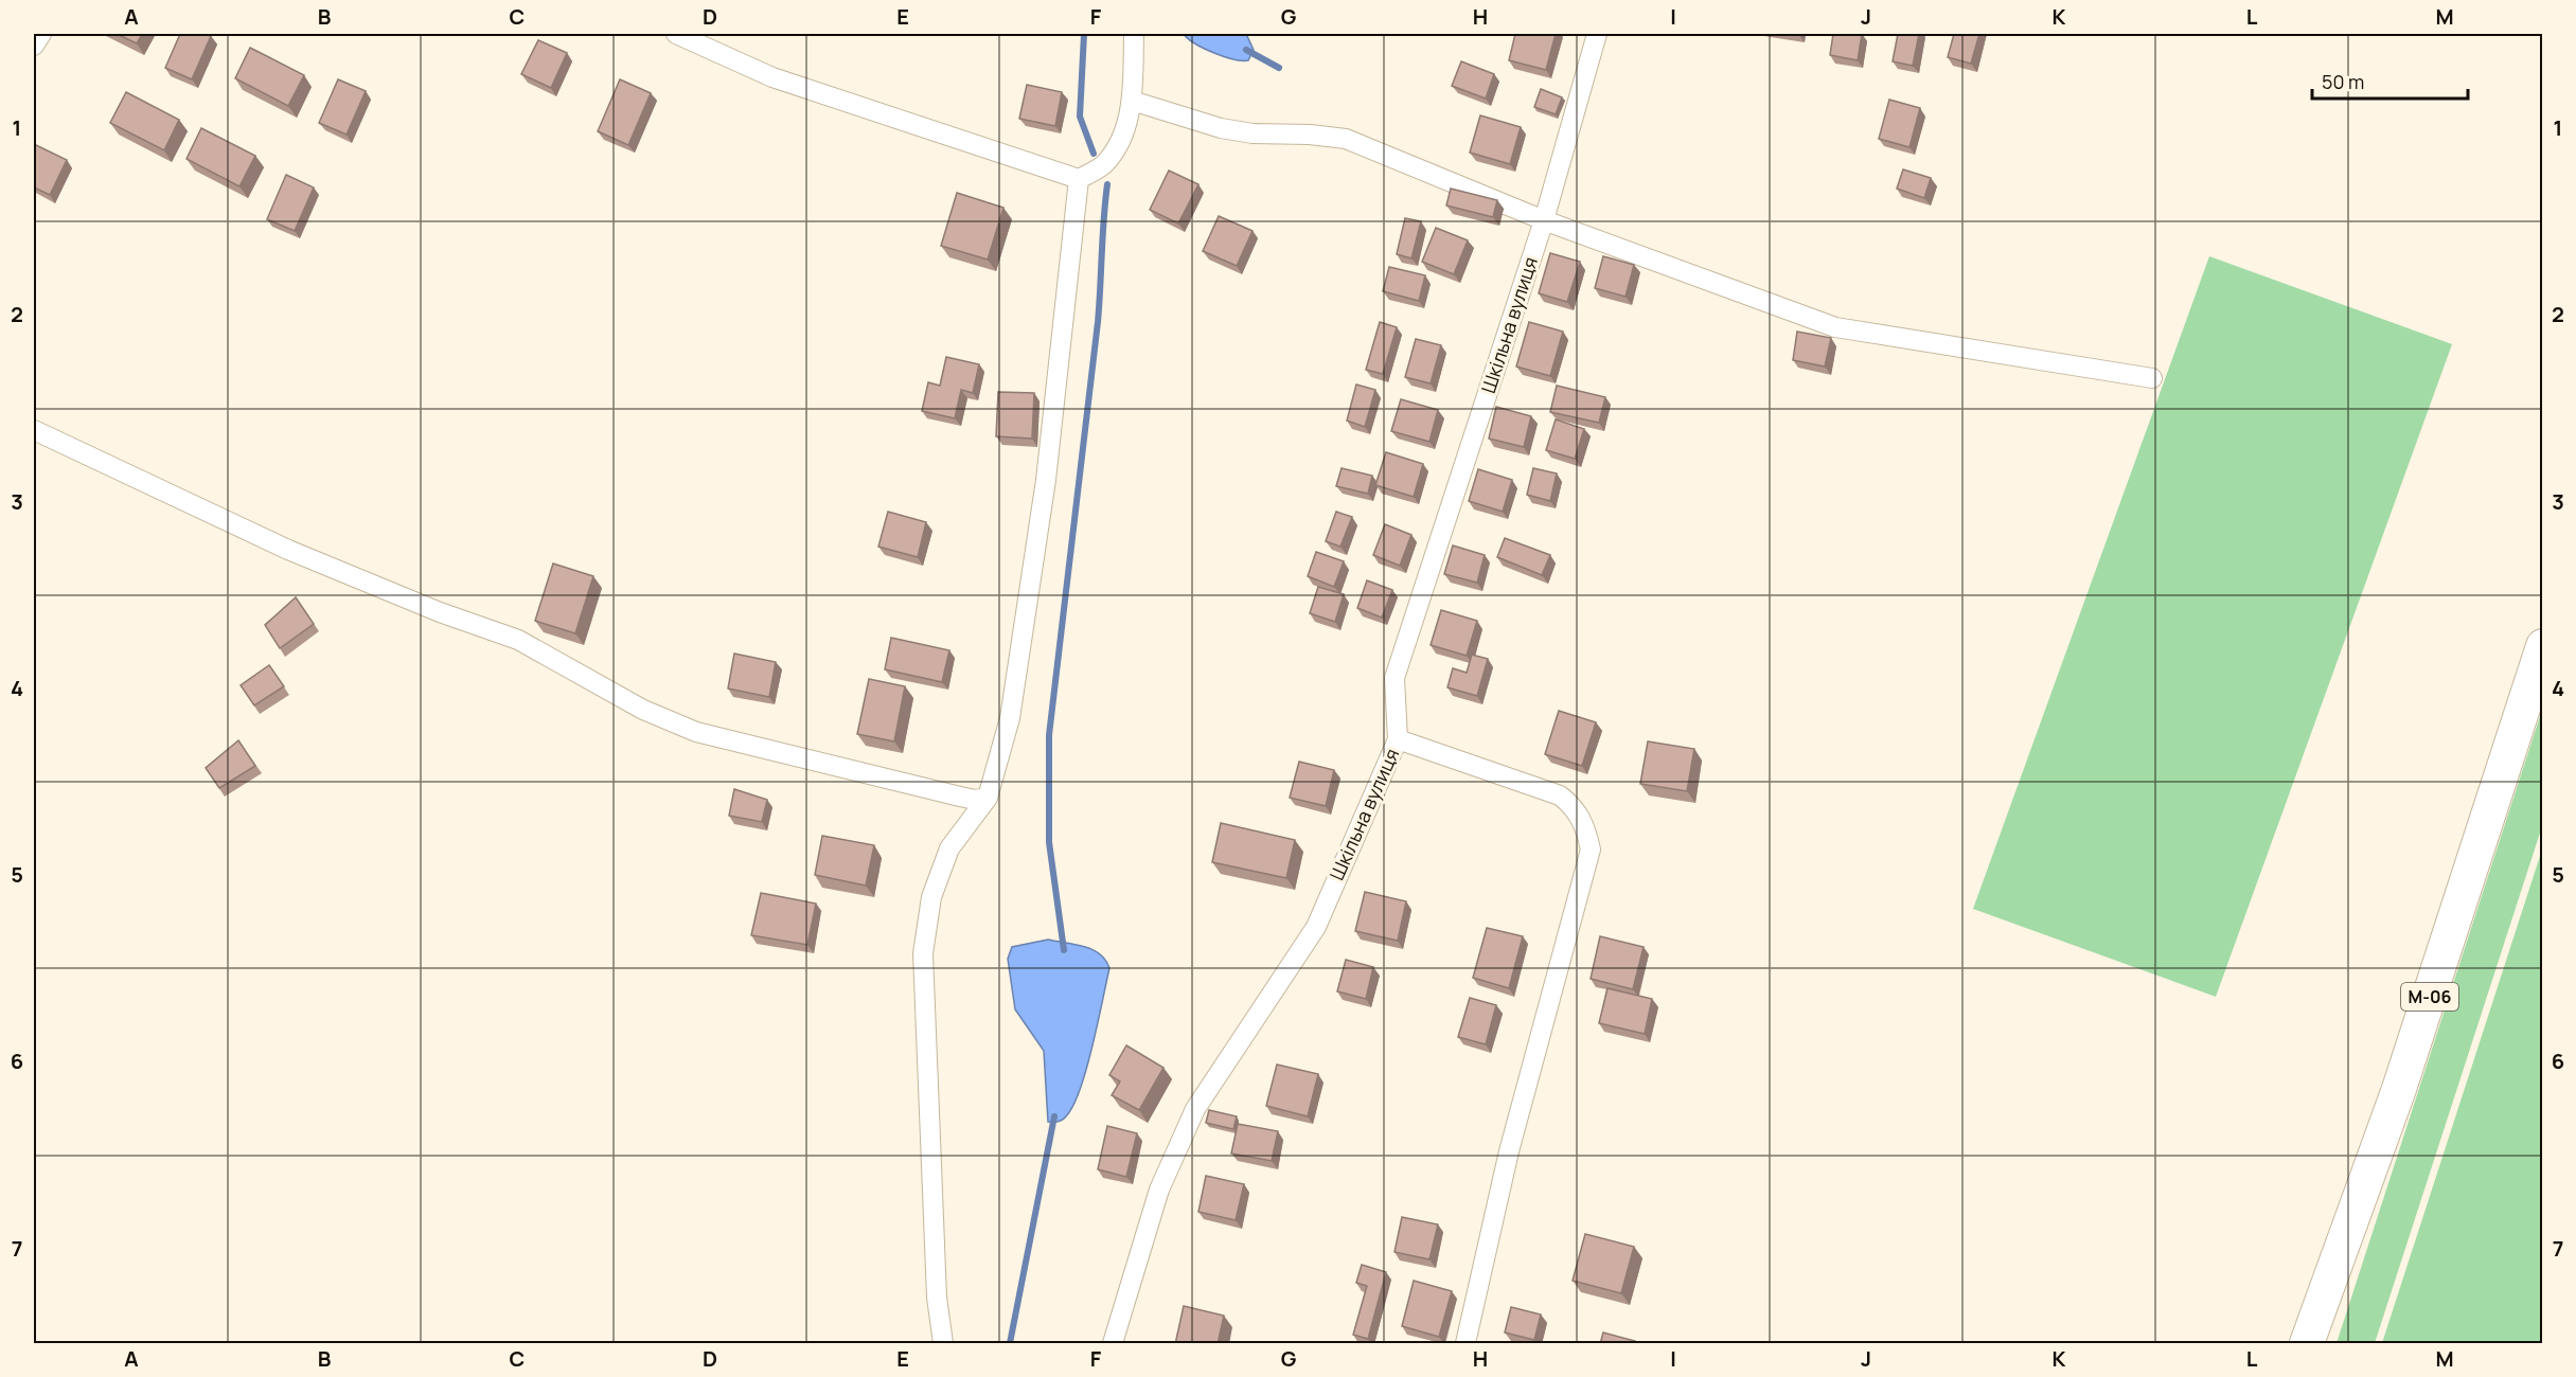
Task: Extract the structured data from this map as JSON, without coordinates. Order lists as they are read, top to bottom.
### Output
{
  "streets": {
    "highway": ["М-06"],
    "street": ["Шкільна вулиця"]
  },
  "scale_bar": "50 m",
  "grid": {
    "columns": [
      "A",
      "B",
      "C",
      "D",
      "E",
      "F",
      "G",
      "H",
      "I",
      "J",
      "K",
      "L",
      "M"
    ],
    "rows": [
      "1",
      "2",
      "3",
      "4",
      "5",
      "6",
      "7"
    ]
  }
}
